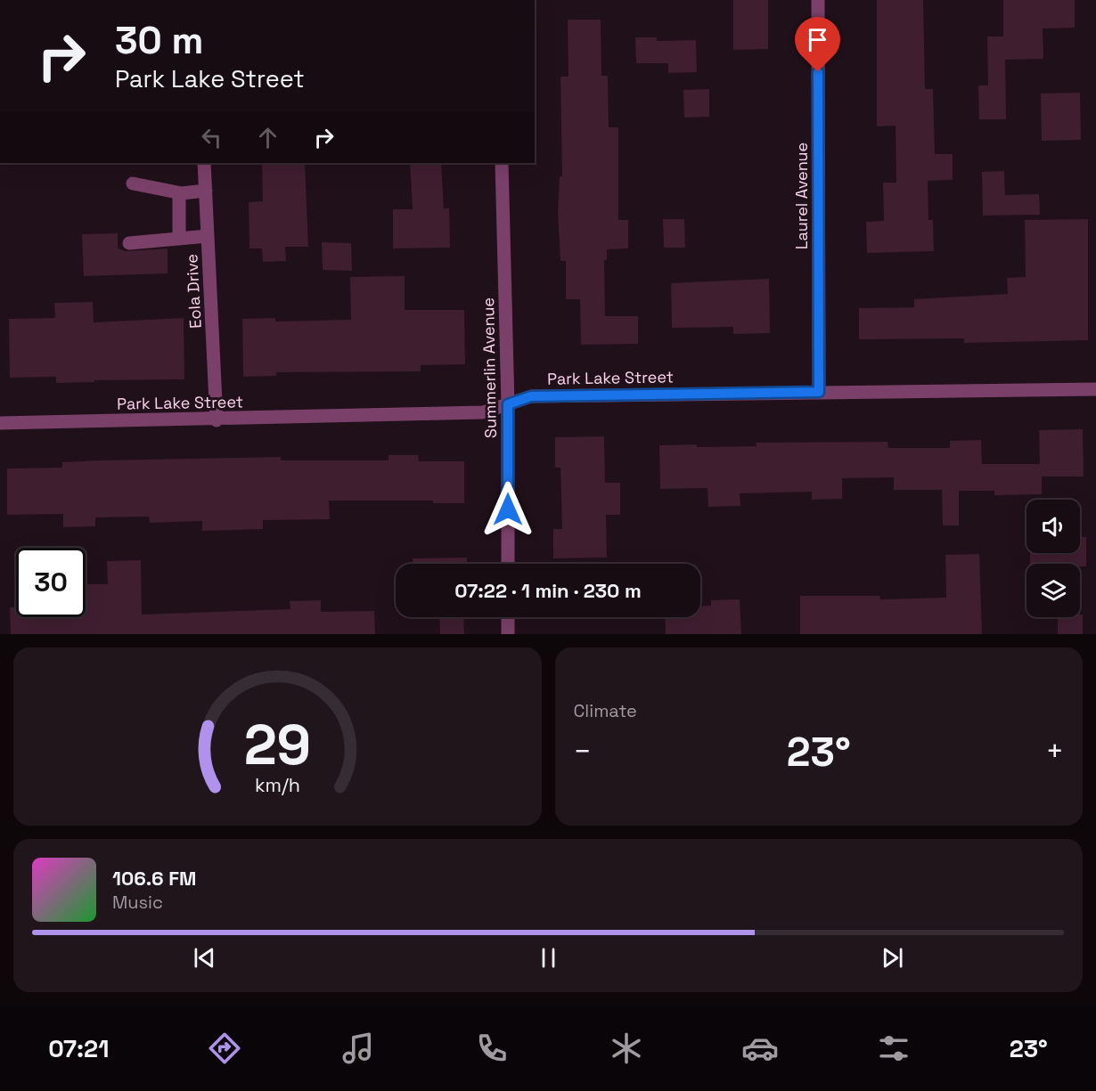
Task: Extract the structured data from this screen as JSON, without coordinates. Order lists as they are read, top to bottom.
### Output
{
  "streets": {
    "street": [
      "Laurel Avenue",
      "Eola Drive",
      "Summerlin Avenue",
      "Park Lake Street"
    ]
  },
  "crossings": [
    ["Laurel Avenue", "Park Lake Street"],
    ["Eola Drive", "Park Lake Street"],
    ["Summerlin Avenue", "Park Lake Street"]
  ],
  "page": {
    "turn": ["30 m", "Park Lake Street"],
    "limit": "30",
    "trip": "07:22 · 1 min · 230 m",
    "tile": "Climate",
    "heat": ["−", "23°", "+"],
    "song": ["106.6 FM", "Music"],
    "tabs": ["07:21", "23°"],
    "gauge": ["29", "km/h"]
  }
}
